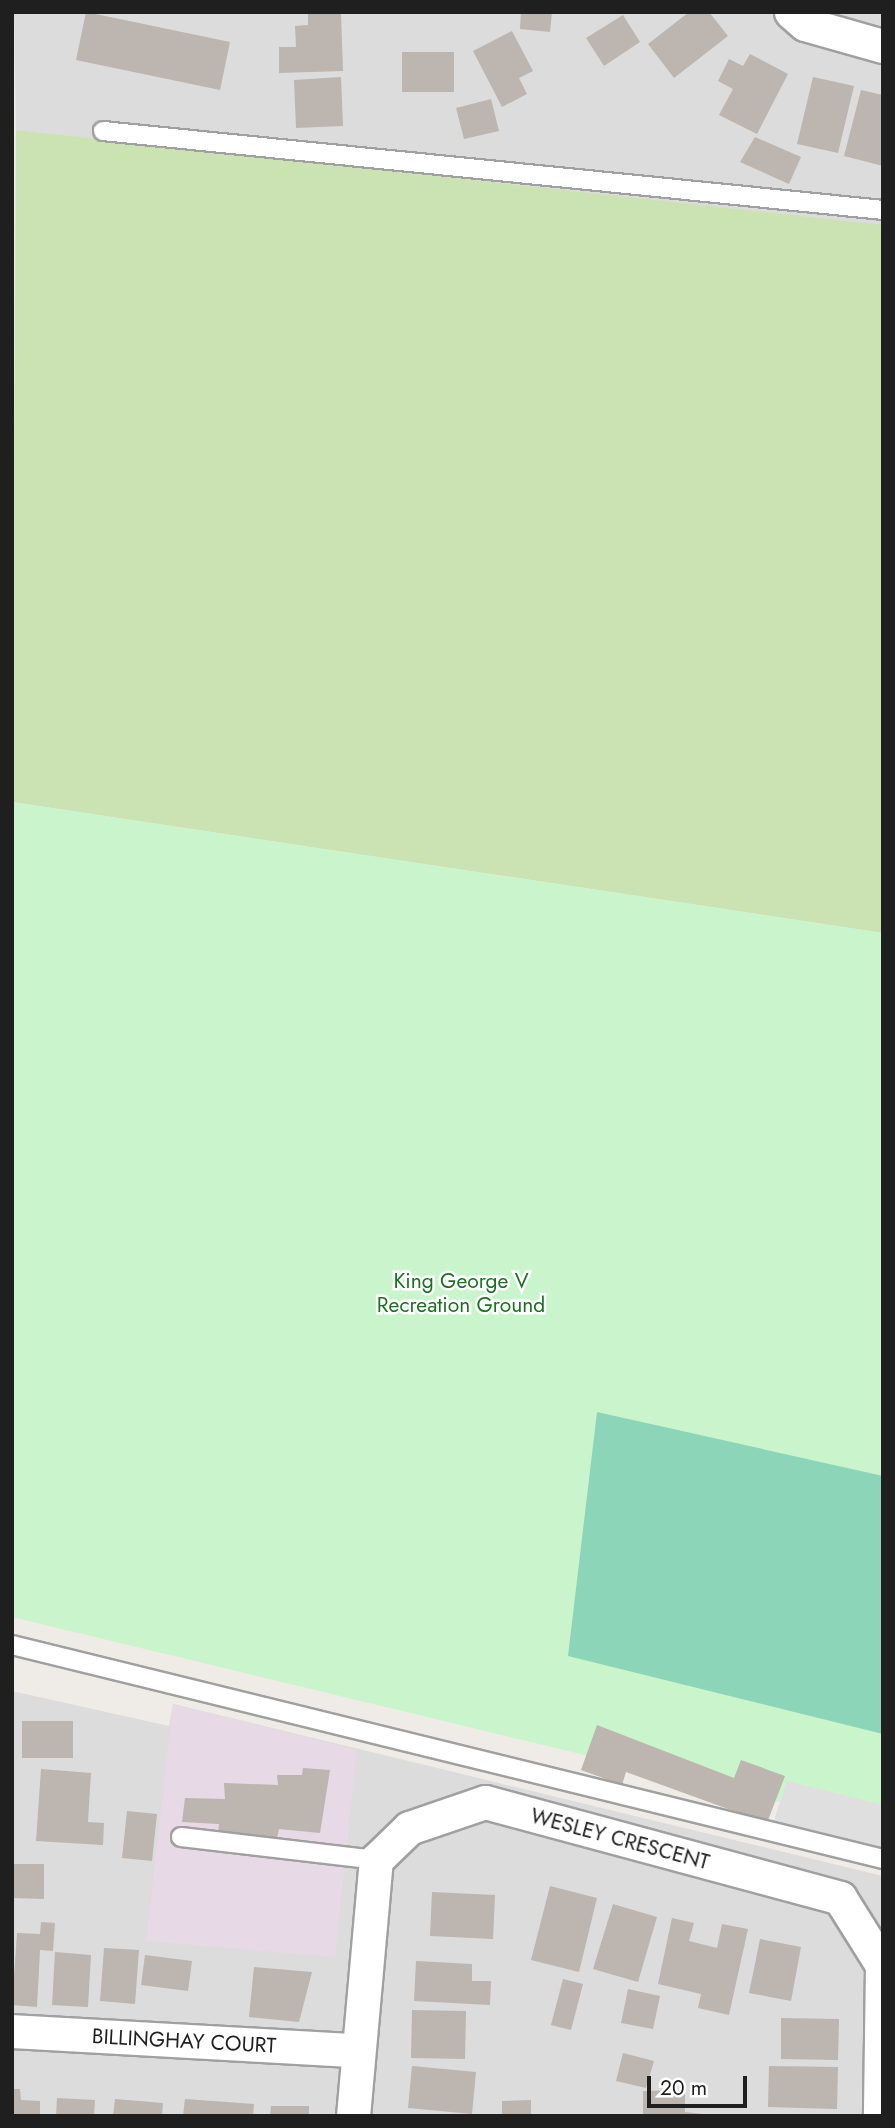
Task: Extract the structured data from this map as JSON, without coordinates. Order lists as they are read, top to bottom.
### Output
{
  "streets": {
    "street": ["WESLEY CRESCENT", "BILLINGHAY COURT"]
  },
  "parks": ["King George V Recreation Ground"],
  "scale_bar": "20 m"
}
